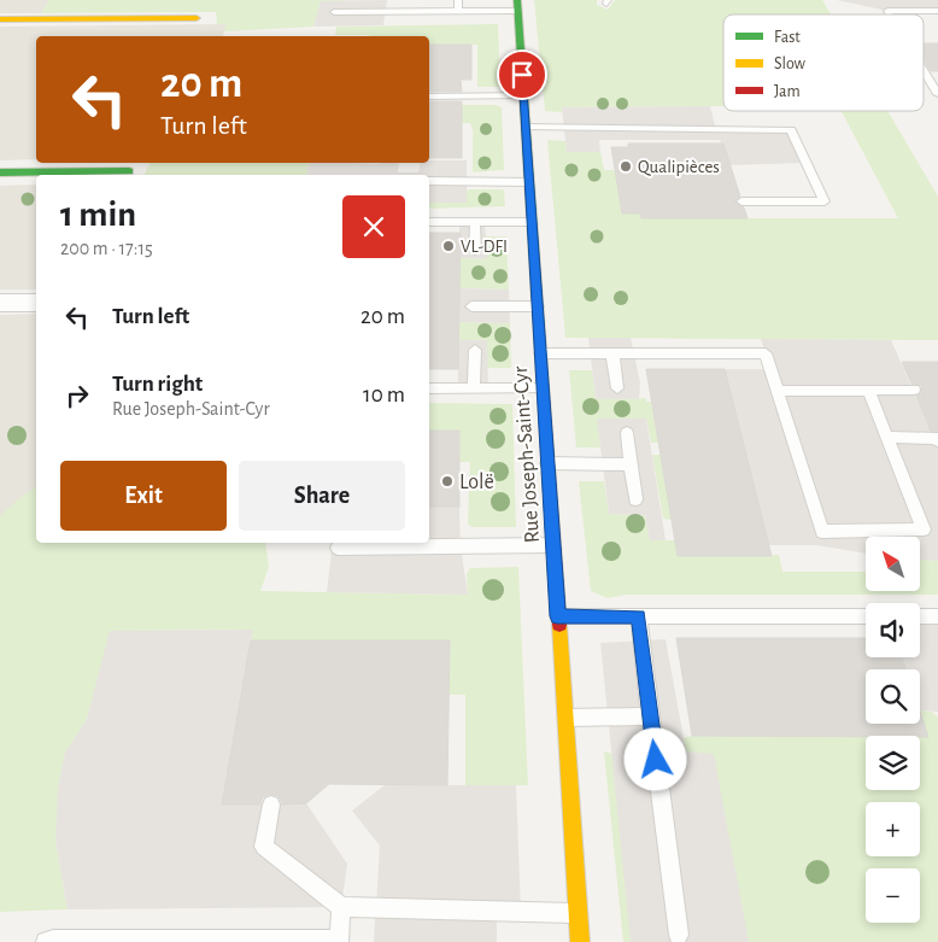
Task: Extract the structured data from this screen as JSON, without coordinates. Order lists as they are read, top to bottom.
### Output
{
  "streets": {
    "street": ["Rue Joseph-Saint-Cyr"]
  },
  "places": ["Qualipièces", "VL-DFI", "Lolë"],
  "legend": ["Fast", "Slow", "Jam"],
  "north": "top left",
  "page": {
    "turn": ["20 m", "Turn left"],
    "heading": ["1 min", "200 m · 17:15"],
    "list": [
      {
        "name": "Turn left",
        "value": "20 m"
      },
      {
        "name": "Turn right",
        "note": "Rue Joseph-Saint-Cyr",
        "value": "10 m"
      }
    ],
    "buttons": ["Exit", "Share"],
    "map_buttons": ["+", "−"]
  }
}
